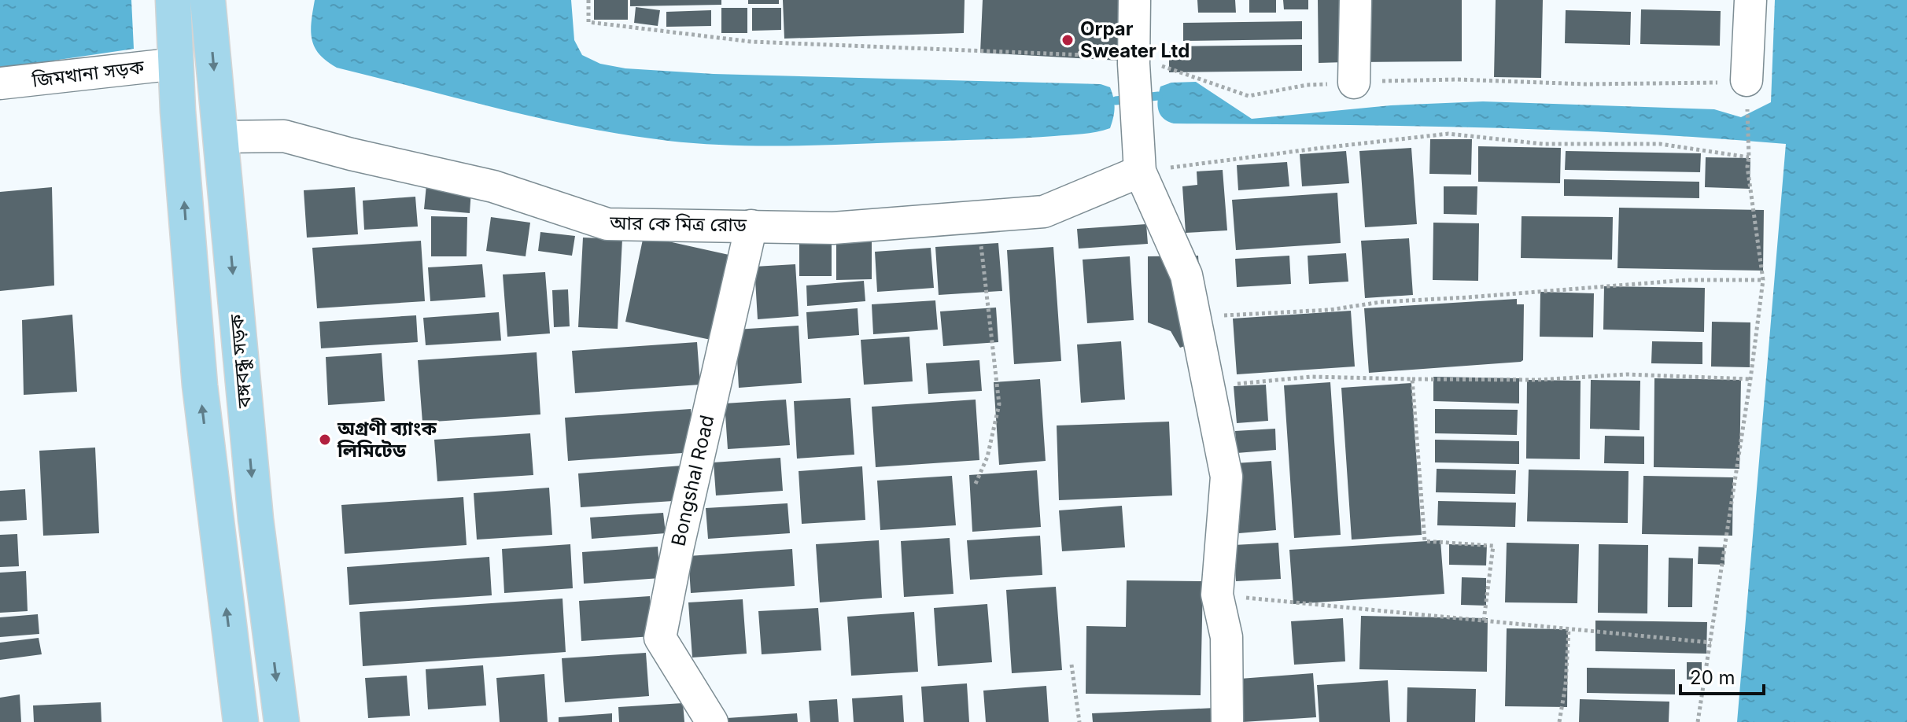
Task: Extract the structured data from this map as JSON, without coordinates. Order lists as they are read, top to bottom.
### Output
{
  "streets": {
    "main road": ["বঙ্গবন্ধু সড়ক"],
    "street": ["জিমখানা সড়ক", "আর কে মিত্র রোড", "Bongshal Road"]
  },
  "crossings": [
    ["আর কে মিত্র রোড", "বঙ্গবন্ধু সড়ক"],
    ["আর কে মিত্র রোড", "Bongshal Road"]
  ],
  "places": ["Orpar Sweater Ltd", "অগ্রণী ব্যাংক লিমিটেড"],
  "scale_bar": "20 m"
}
